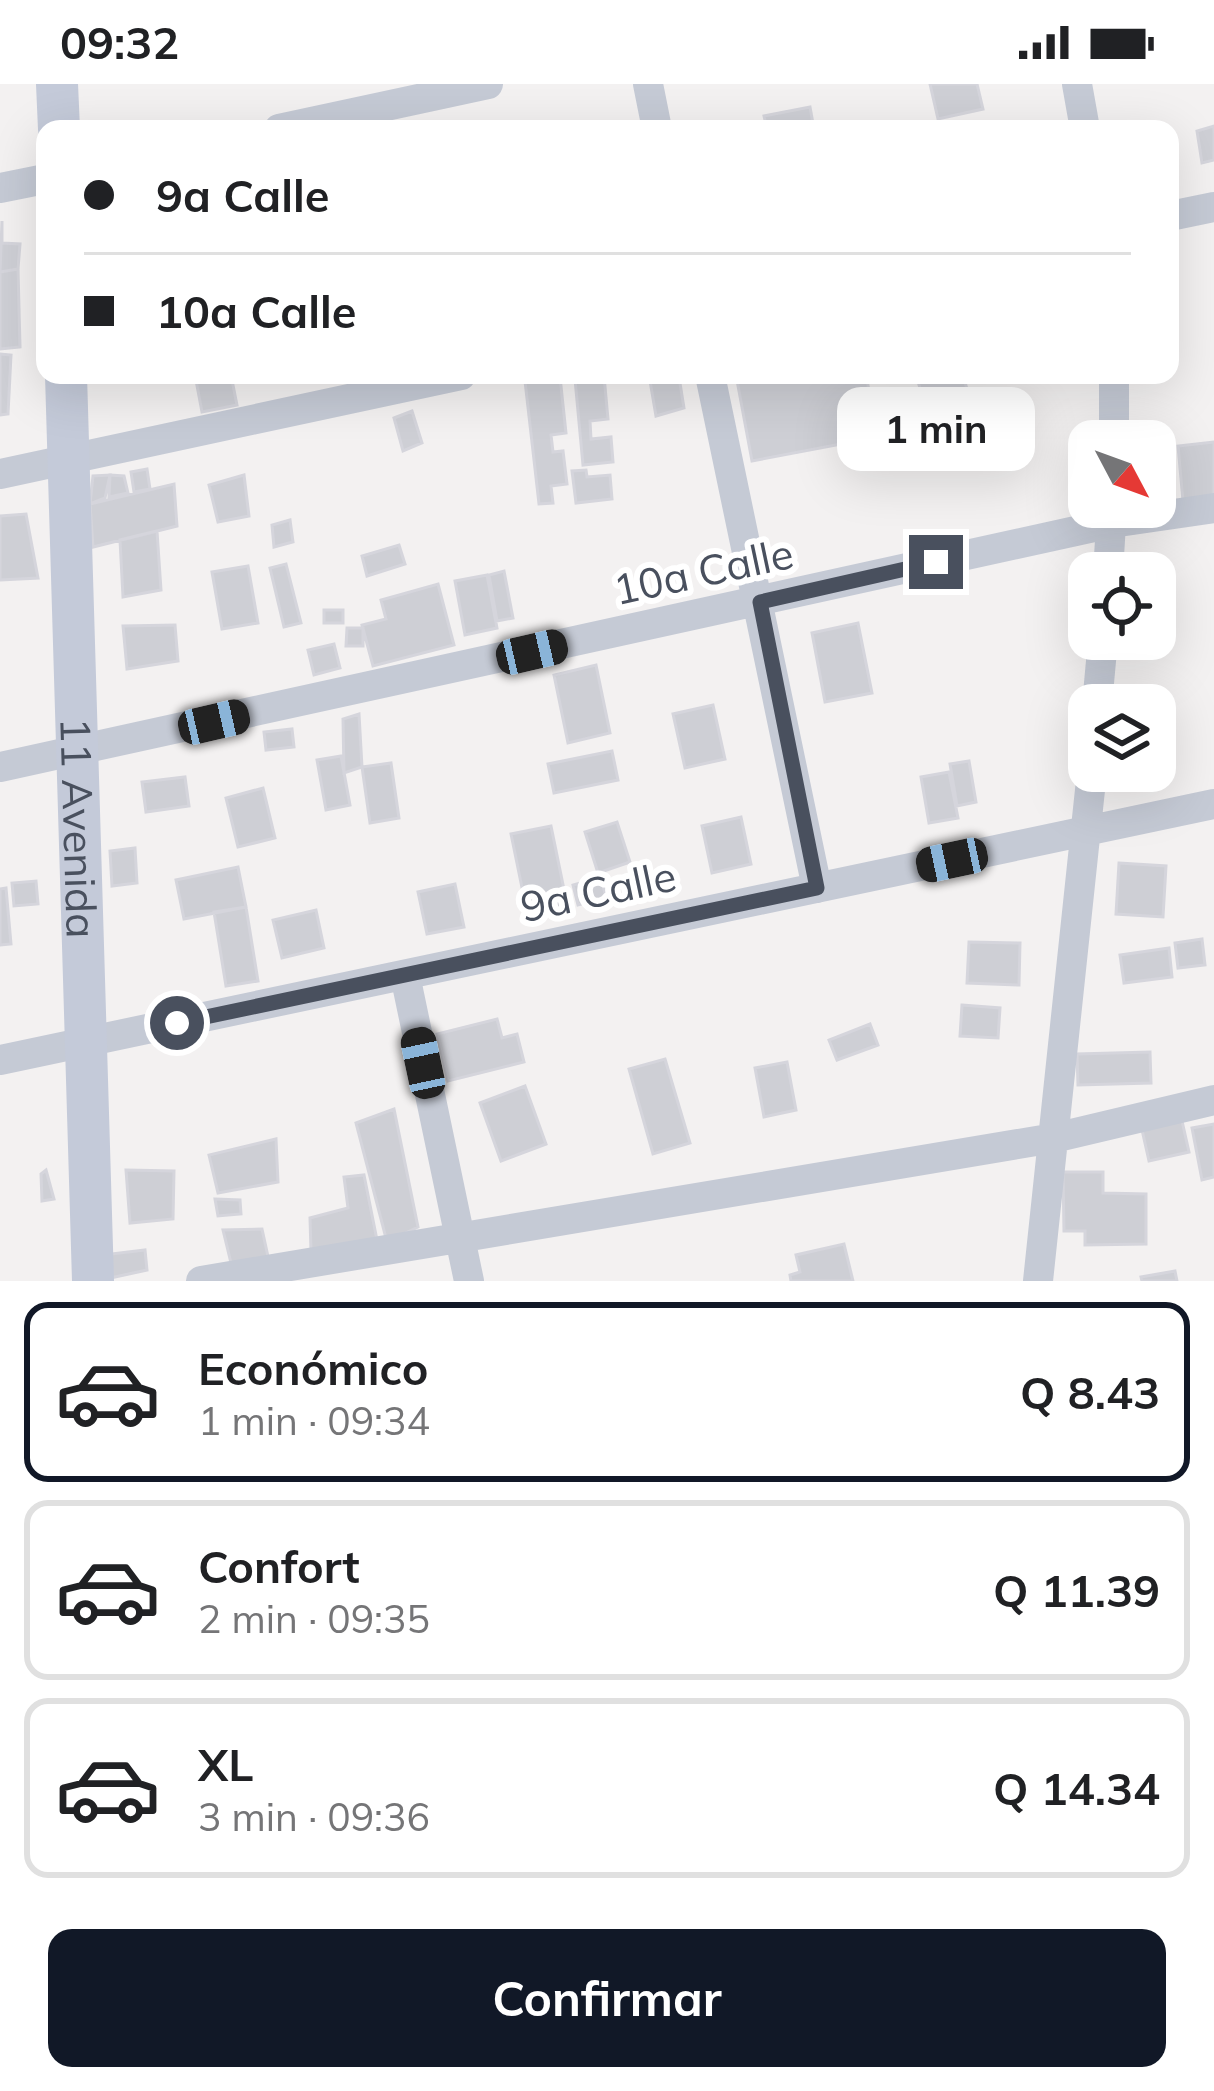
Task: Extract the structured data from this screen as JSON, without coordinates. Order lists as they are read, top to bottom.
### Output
{
  "streets": {
    "street": ["10a Calle", "11 Avenida", "9a Calle"]
  },
  "crossings": [
    ["10a Calle", "11 Avenida"],
    ["11 Avenida", "9a Calle"]
  ],
  "north": "bottom right",
  "page": {
    "status": "09:32",
    "banner": ["9a Calle", "10a Calle"],
    "bubble": "1 min",
    "list": [
      {
        "name": "Económico",
        "note": "1 min · 09:34",
        "value": "Q 8.43"
      },
      {
        "name": "Confort",
        "note": "2 min · 09:35",
        "value": "Q 11.39"
      },
      {
        "name": "XL",
        "note": "3 min · 09:36",
        "value": "Q 14.34"
      }
    ],
    "buttons": "Confirmar"
  }
}
